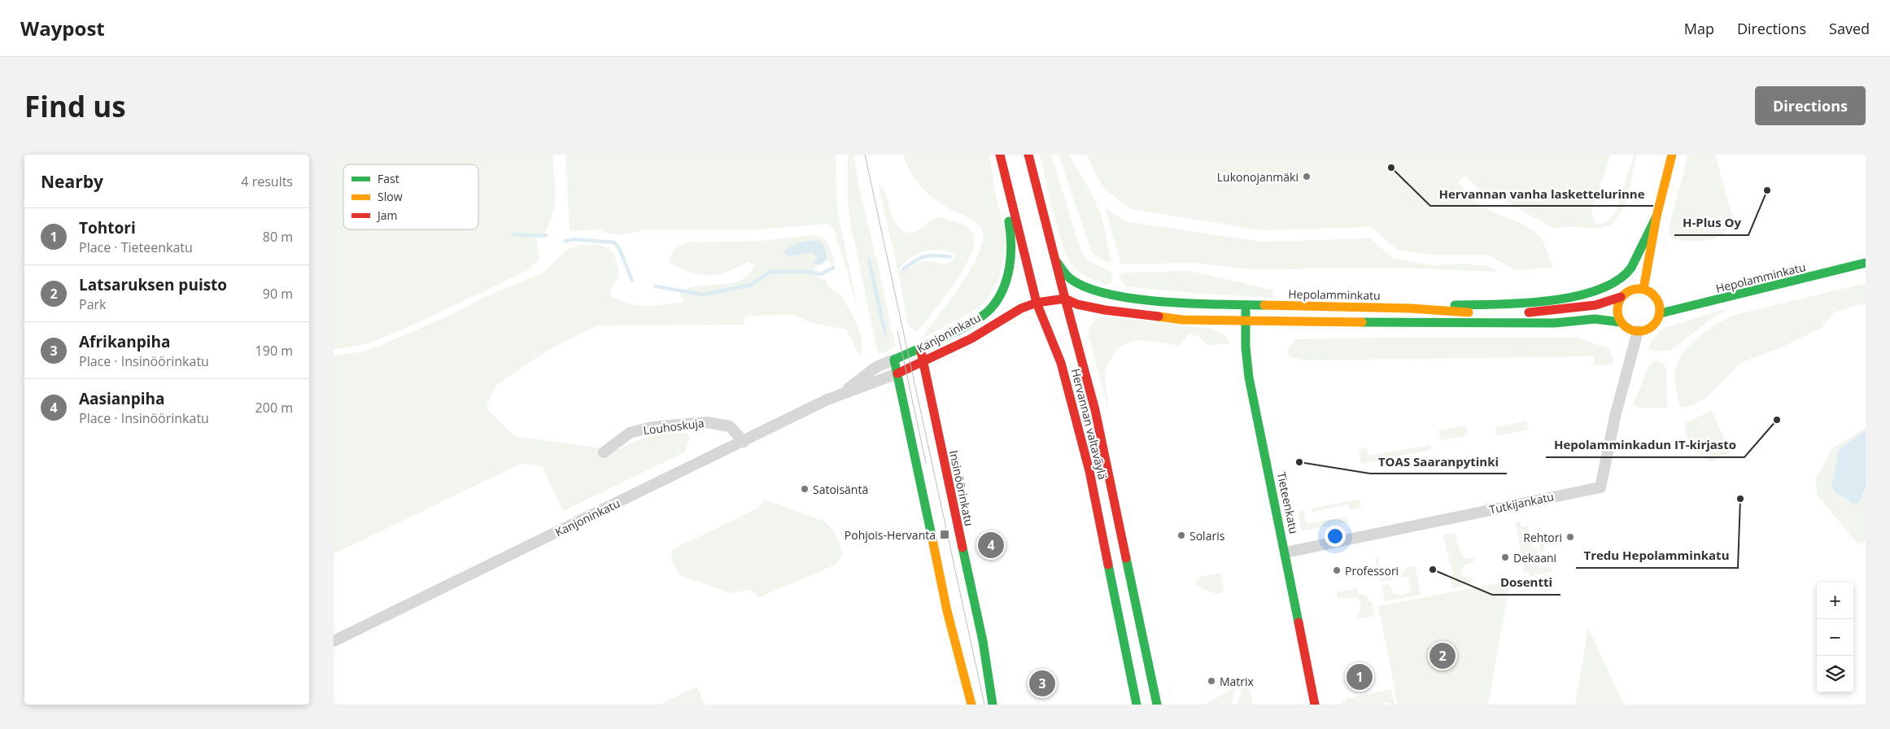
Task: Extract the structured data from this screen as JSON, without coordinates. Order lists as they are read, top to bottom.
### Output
{
  "streets": {
    "main road": [
      "Hepolamminkatu",
      "Kanjoninkatu",
      "Hervannan valtaväylä",
      "Insinöörinkatu",
      "Tieteenkatu"
    ],
    "street": ["Louhoskuja", "Tutkijankatu"]
  },
  "crossings": [
    ["Hepolamminkatu", "Hervannan valtaväylä"],
    ["Hepolamminkatu", "Tieteenkatu"],
    ["Hepolamminkatu", "Tutkijankatu"],
    ["Kanjoninkatu", "Hervannan valtaväylä"],
    ["Kanjoninkatu", "Louhoskuja"],
    ["Kanjoninkatu", "Insinöörinkatu"],
    ["Tieteenkatu", "Tutkijankatu"]
  ],
  "places": {
    "other": [
      "Hervannan vanha laskettelurinne",
      "Lukonojanmäki",
      "H-Plus Oy",
      "Hepolamminkadun IT-kirjasto",
      "TOAS Saaranpytinki",
      "Satoisäntä",
      "Tredu Hepolamminkatu",
      "Solaris",
      "Rehtori",
      "Dekaani",
      "Dosentti",
      "Professori",
      "Matrix"
    ],
    "transit": ["Pohjois-Hervanta"]
  },
  "legend": ["Fast", "Slow", "Jam"],
  "page": {
    "header": "Waypost",
    "nav": ["Map", "Directions", "Saved"],
    "buttons": "Directions",
    "title": "Find us",
    "heading": ["Nearby", "4 results"],
    "list": [
      {
        "mark": "1",
        "name": "Tohtori",
        "note": "Place · Tieteenkatu",
        "value": "80 m"
      },
      {
        "mark": "2",
        "name": "Latsaruksen puisto",
        "note": "Park",
        "value": "90 m"
      },
      {
        "mark": "3",
        "name": "Afrikanpiha",
        "note": "Place · Insinöörinkatu",
        "value": "190 m"
      },
      {
        "mark": "4",
        "name": "Aasianpiha",
        "note": "Place · Insinöörinkatu",
        "value": "200 m"
      }
    ],
    "pins": [
      "4",
      "2",
      "1",
      "3"
    ],
    "map_buttons": ["+", "−"]
  }
}
